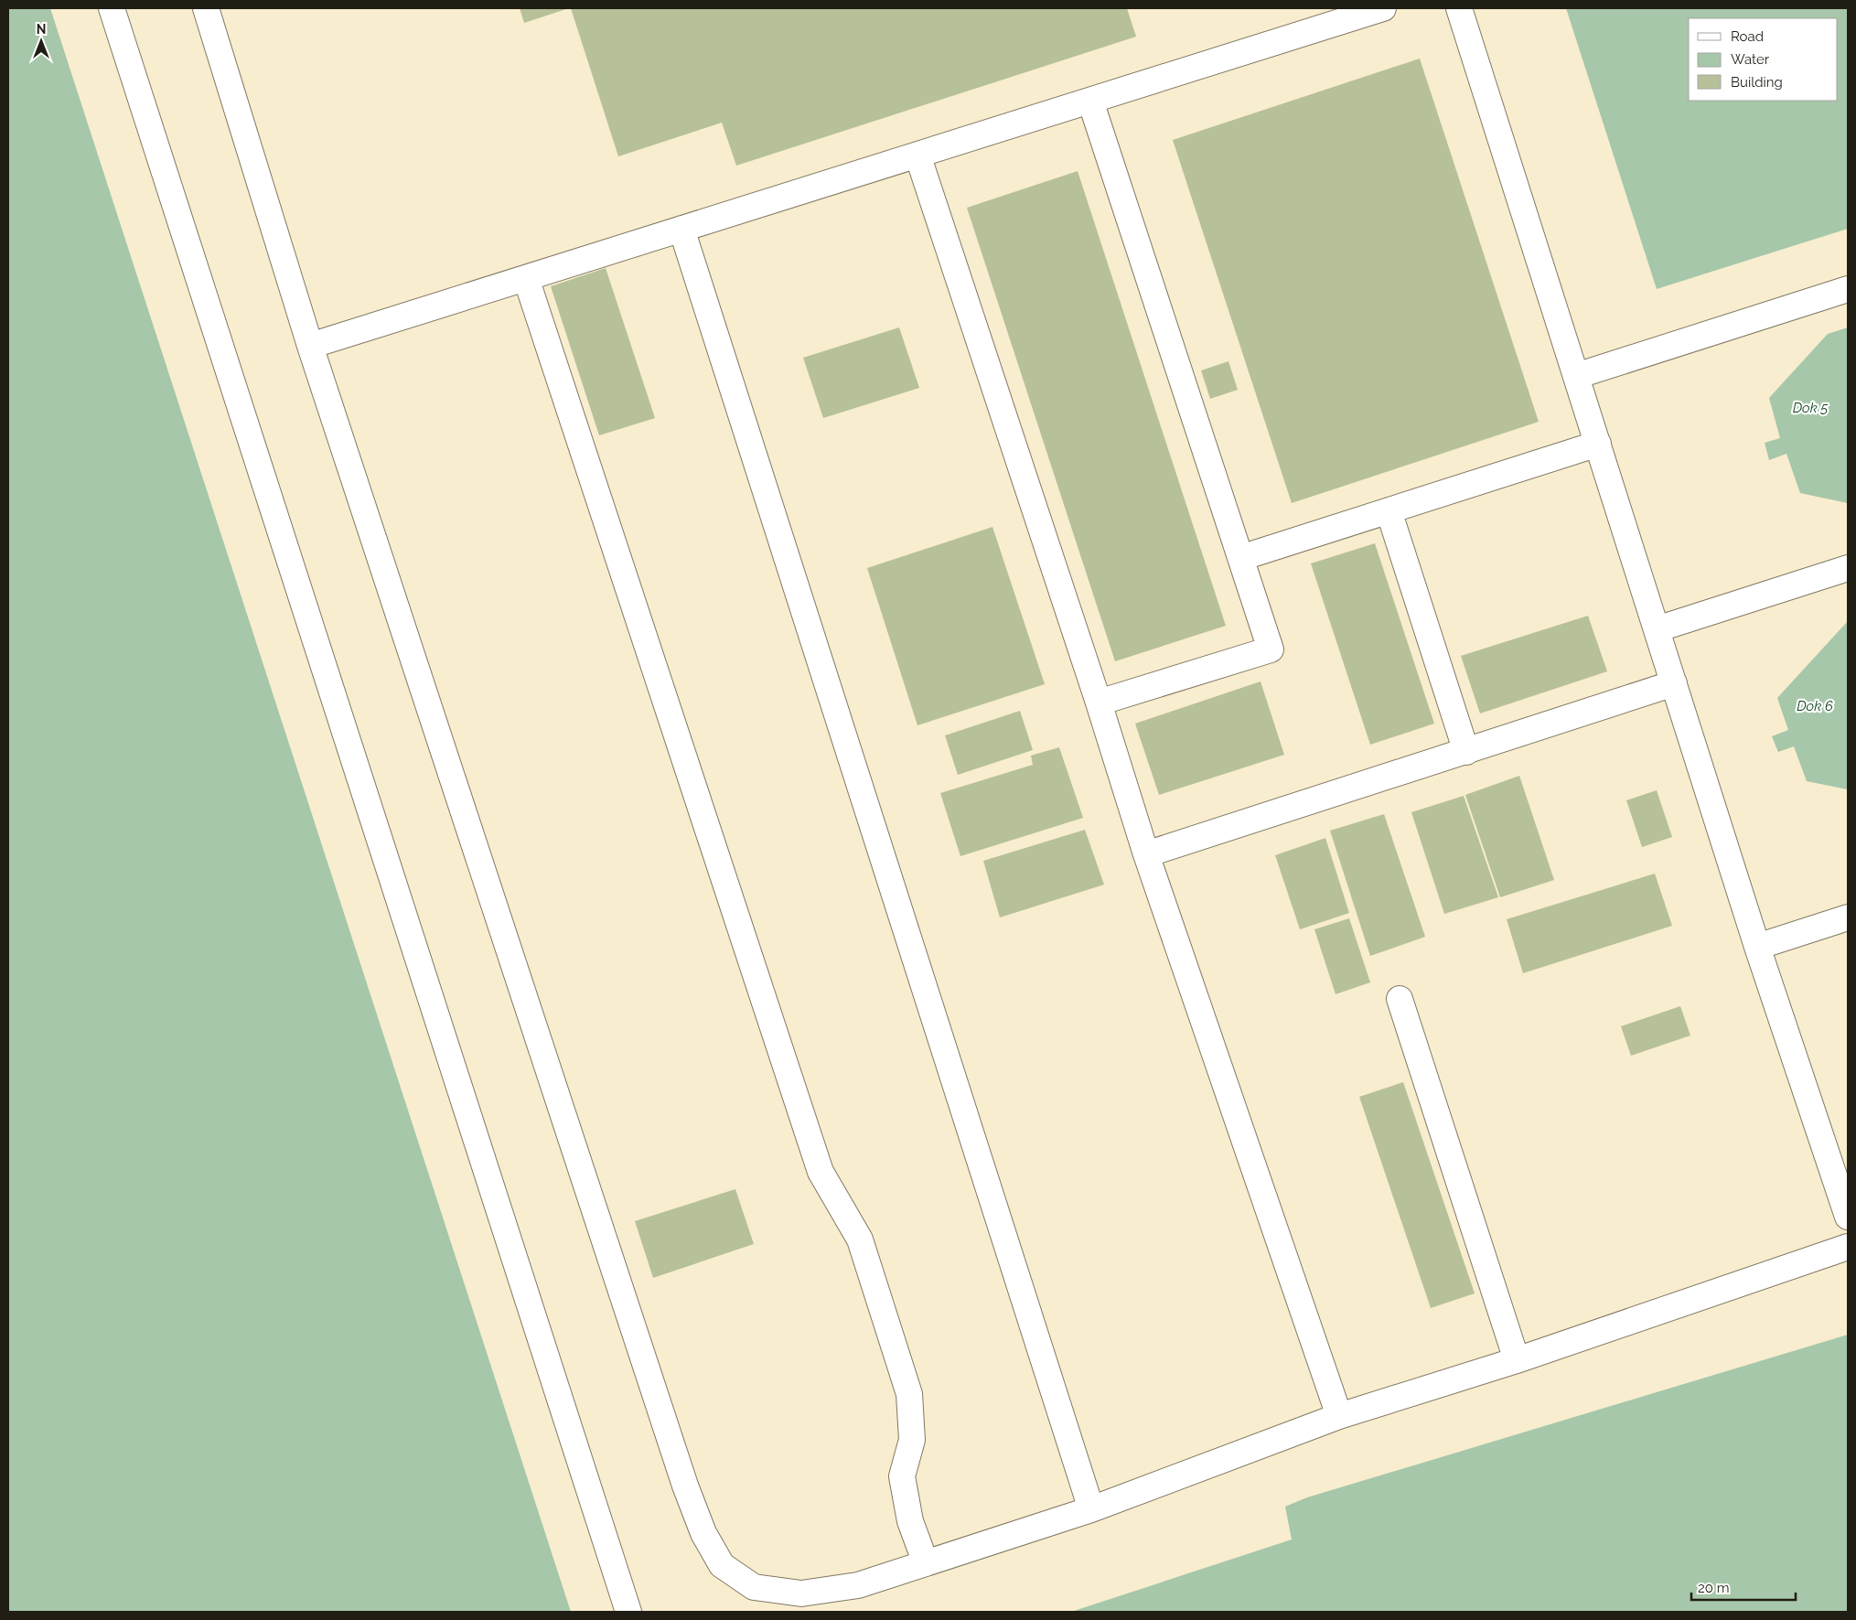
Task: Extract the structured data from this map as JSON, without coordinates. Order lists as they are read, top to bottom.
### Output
{
  "water": ["Dok 5", "Dok 6"],
  "legend": ["Road", "Water", "Building"],
  "scale_bar": "20 m",
  "north": "top"
}
